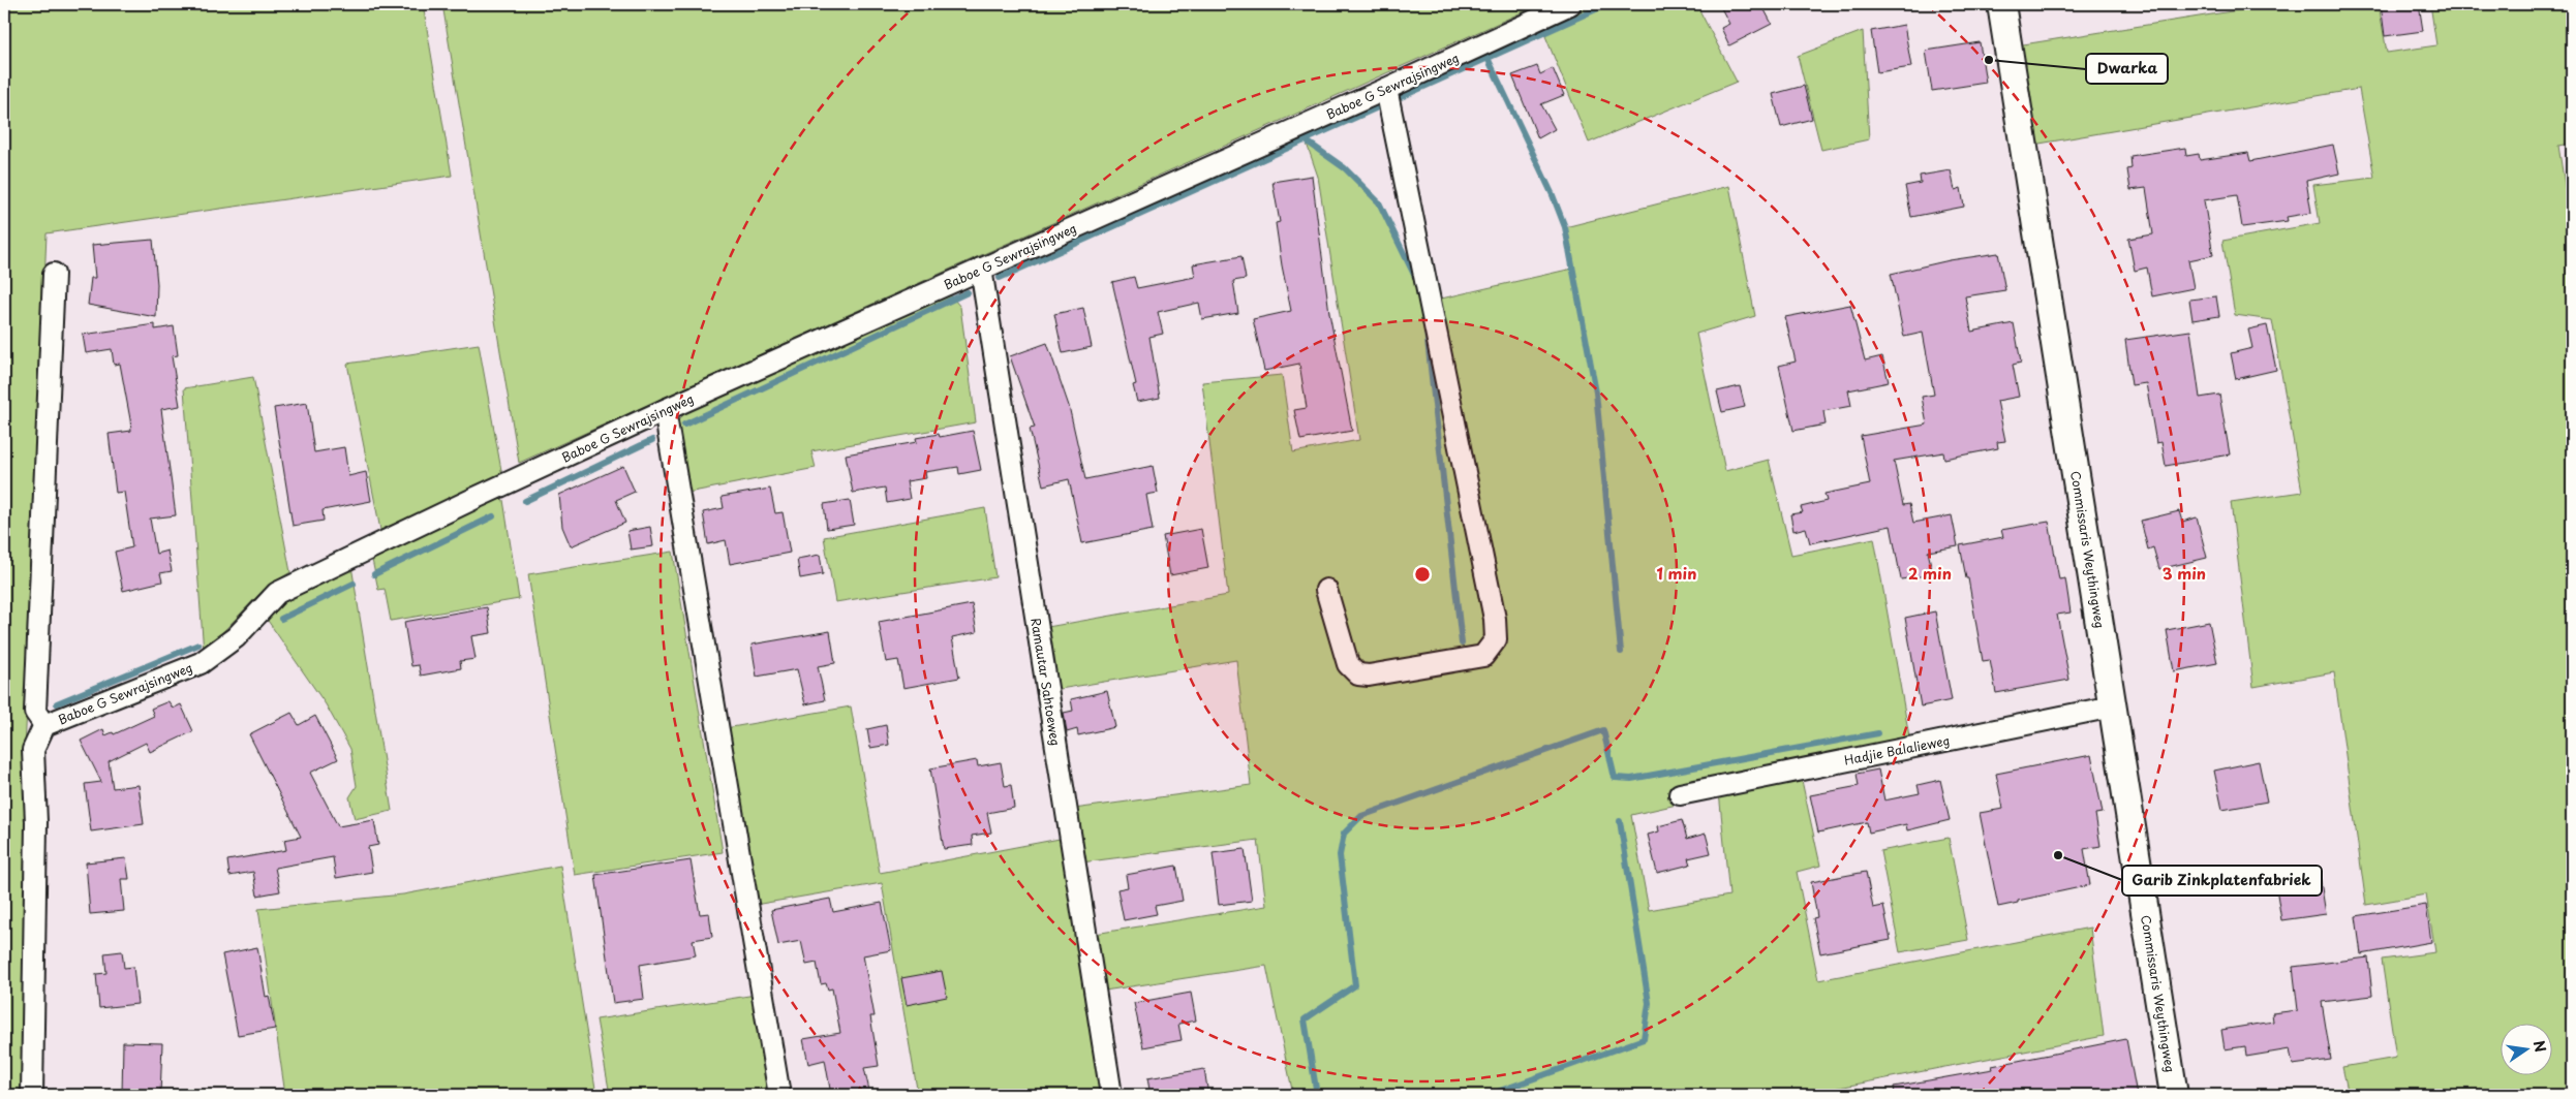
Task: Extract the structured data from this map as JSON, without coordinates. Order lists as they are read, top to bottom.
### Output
{
  "streets": {
    "main road": ["Commissaris Weythingweg"],
    "street": ["Baboe G Sewrajsingweg", "Ramautar Sahtoeweg", "Hadjie Balalieweg"]
  },
  "crossings": [
    ["Baboe G Sewrajsingweg", "Ramautar Sahtoeweg"],
    ["Commissaris Weythingweg", "Hadjie Balalieweg"]
  ],
  "places": ["Dwarka", "Garib Zinkplatenfabriek"],
  "north": "right",
  "rings": ["1 min", "2 min", "3 min"]
}
